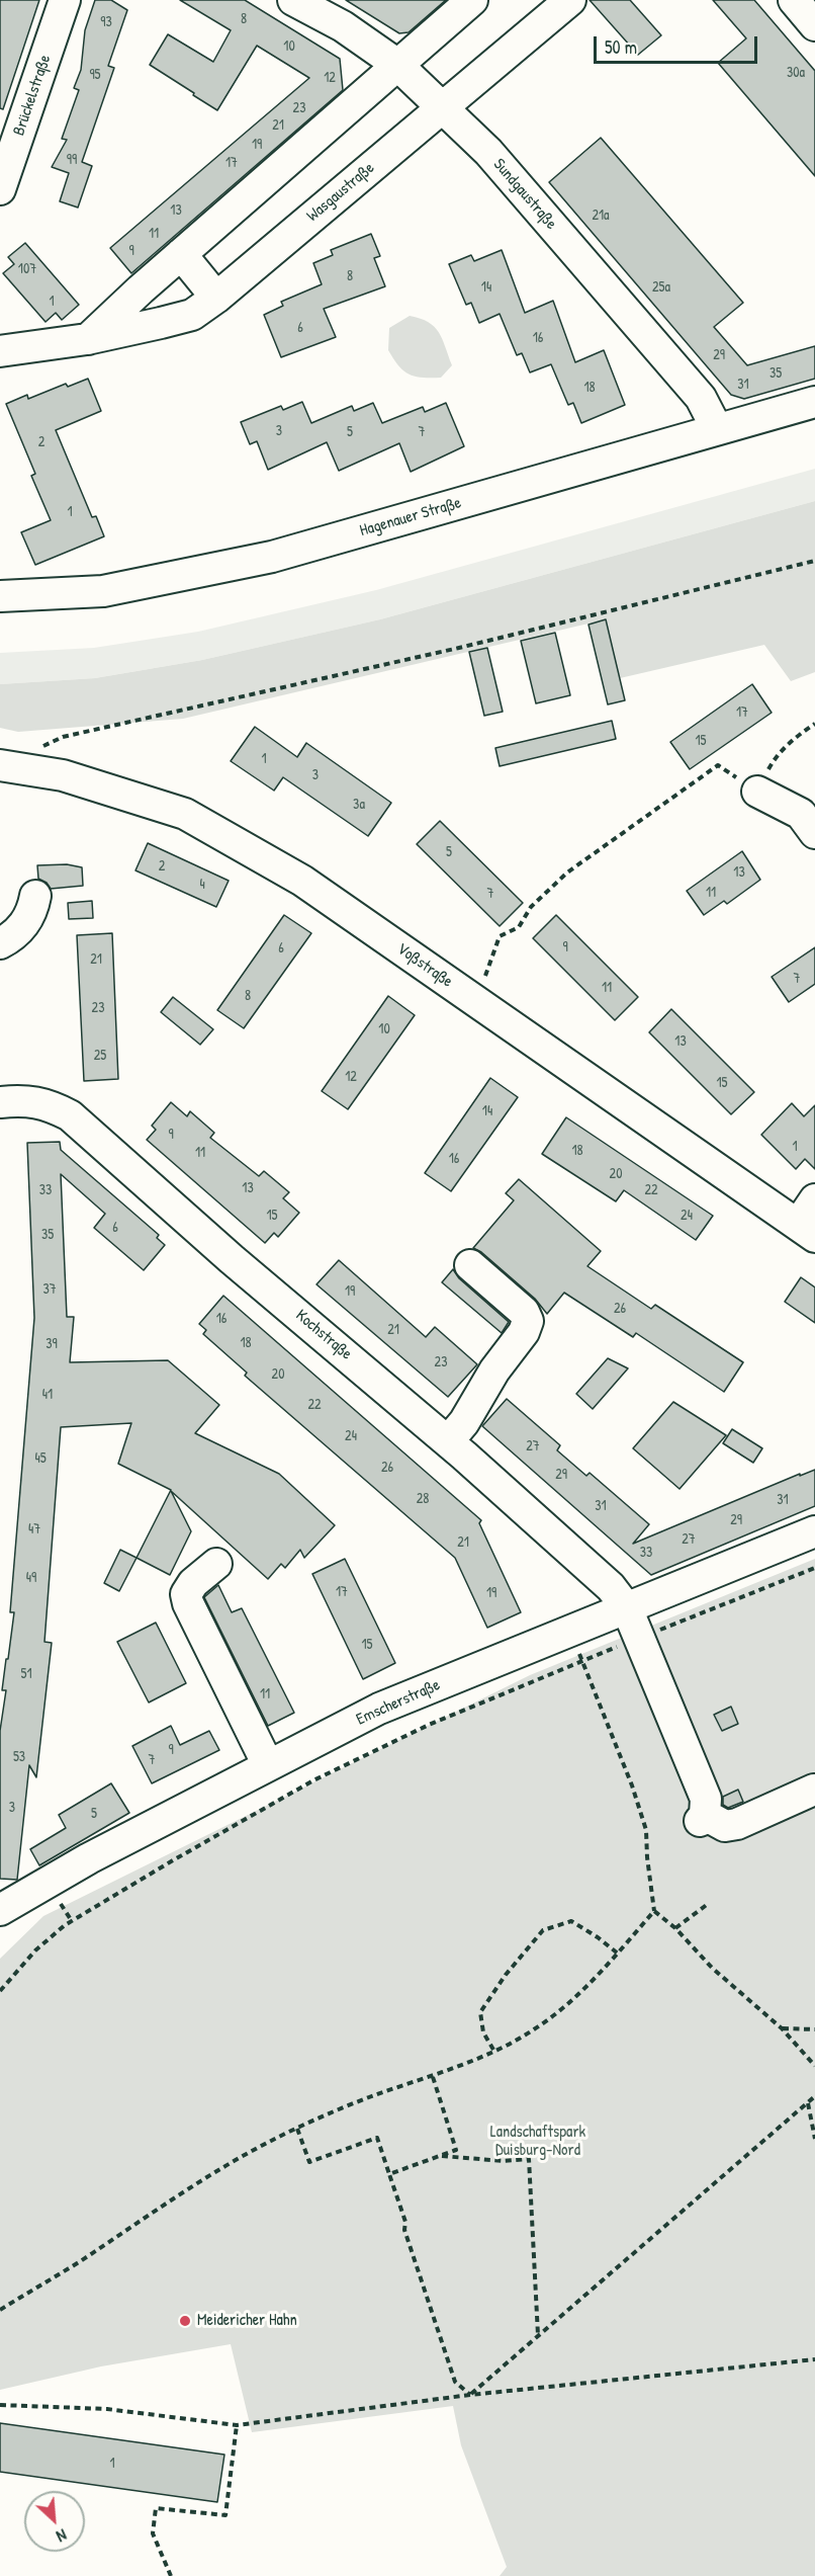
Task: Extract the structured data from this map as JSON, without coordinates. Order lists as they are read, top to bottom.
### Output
{
  "streets": {
    "street": [
      "Brückelstraße",
      "Wasgaustraße",
      "Sundgaustraße",
      "Hagenauer Straße",
      "Voßstraße",
      "Kochstraße",
      "Emscherstraße"
    ]
  },
  "crossings": [
    ["Wasgaustraße", "Sundgaustraße"],
    ["Sundgaustraße", "Hagenauer Straße"],
    ["Kochstraße", "Emscherstraße"]
  ],
  "parks": ["Landschaftspark Duisburg-Nord"],
  "places": ["Meidericher Hahn"],
  "house_numbers": [
    "8",
    "93",
    "10",
    "30a",
    "95",
    "12",
    "23",
    "21",
    "19",
    "99",
    "17",
    "13",
    "21a",
    "11",
    "9",
    "107",
    "8",
    "14",
    "25a",
    "1",
    "6",
    "16",
    "29",
    "35",
    "31",
    "18",
    "3",
    "5",
    "7",
    "2",
    "1",
    "17",
    "15",
    "1",
    "3",
    "3a",
    "5",
    "2",
    "13",
    "4",
    "11",
    "7",
    "9",
    "6",
    "21",
    "7",
    "11",
    "8",
    "23",
    "10",
    "13",
    "25",
    "12",
    "15",
    "14",
    "9",
    "1",
    "18",
    "11",
    "16",
    "20",
    "13",
    "33",
    "22",
    "15",
    "24",
    "6",
    "35",
    "37",
    "19",
    "26",
    "16",
    "21",
    "18",
    "39",
    "23",
    "20",
    "41",
    "22",
    "24",
    "27",
    "45",
    "26",
    "29",
    "28",
    "31",
    "31",
    "29",
    "47",
    "27",
    "21",
    "33",
    "49",
    "17",
    "19",
    "15",
    "51",
    "11",
    "9",
    "53",
    "7",
    "3",
    "5",
    "1"
  ],
  "scale_bar": "50 m",
  "north": "bottom right"
}
